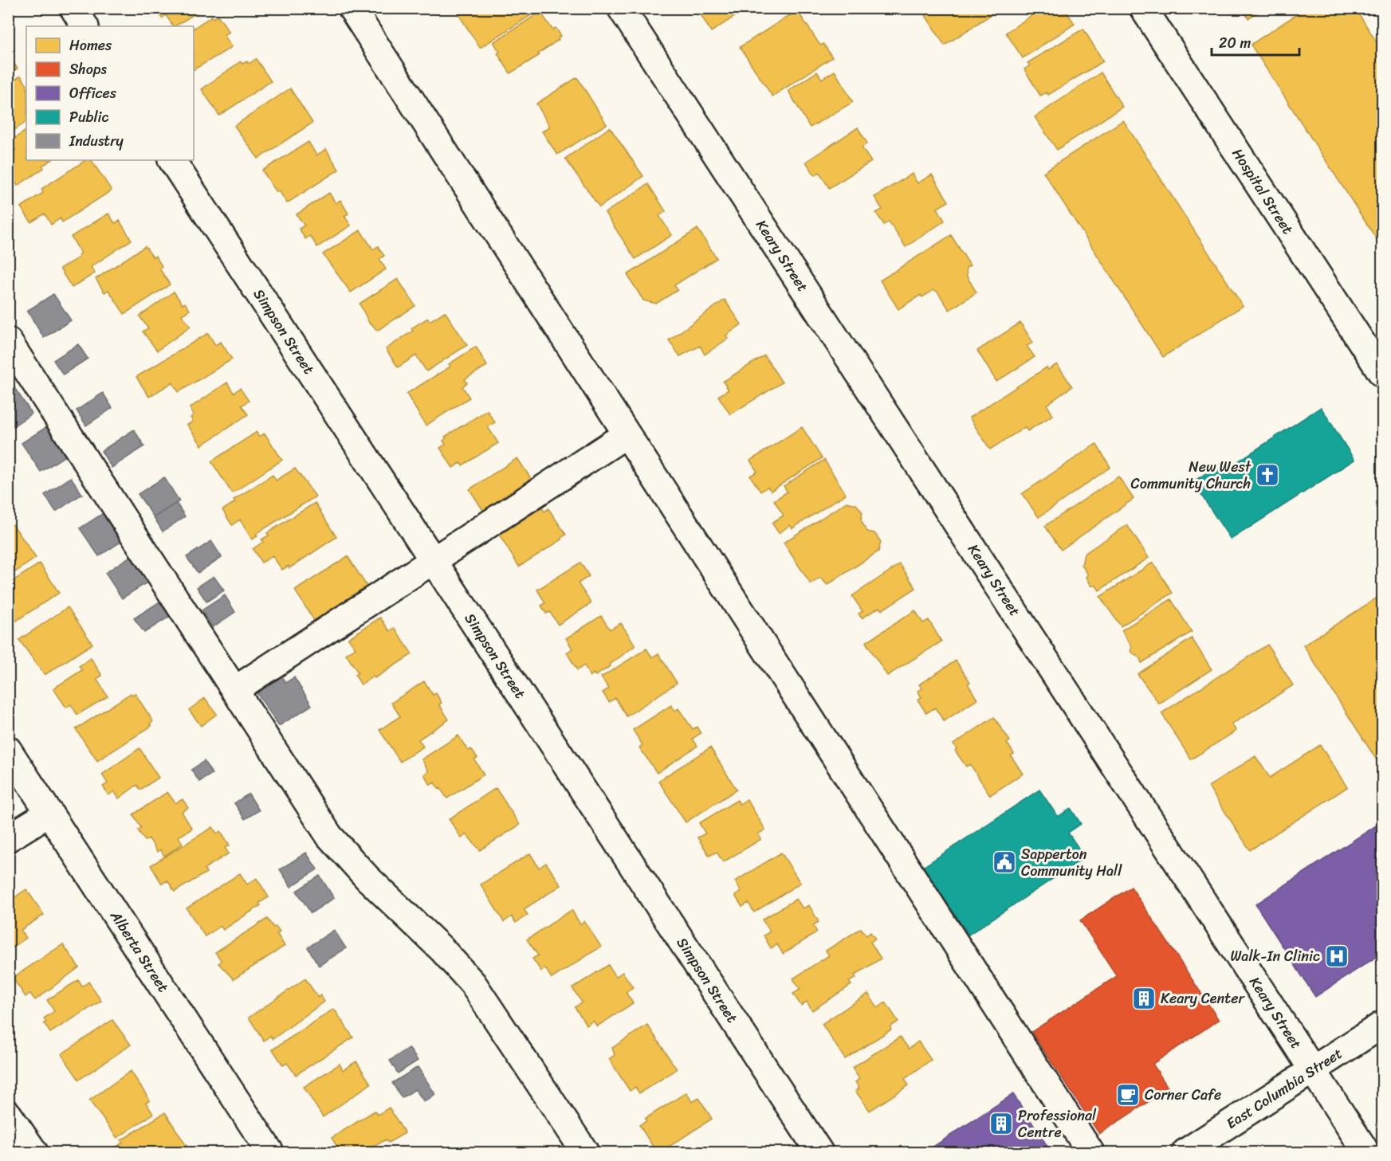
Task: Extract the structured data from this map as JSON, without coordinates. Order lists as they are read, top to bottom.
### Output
{
  "streets": {
    "street": [
      "Hospital Street",
      "Keary Street",
      "Simpson Street",
      "Alberta Street",
      "East Columbia Street"
    ]
  },
  "crossings": [
    ["Keary Street", "East Columbia Street"]
  ],
  "places": {
    "church": ["New West Community Church"],
    "public building": ["Sapperton Community Hall"],
    "hospital": ["Walk-In Clinic"],
    "building": ["Keary Center", "Professional Centre"],
    "cafe": ["Corner Cafe"]
  },
  "legend": [
    "Homes",
    "Shops",
    "Offices",
    "Public",
    "Industry"
  ],
  "scale_bar": "20 m"
}
